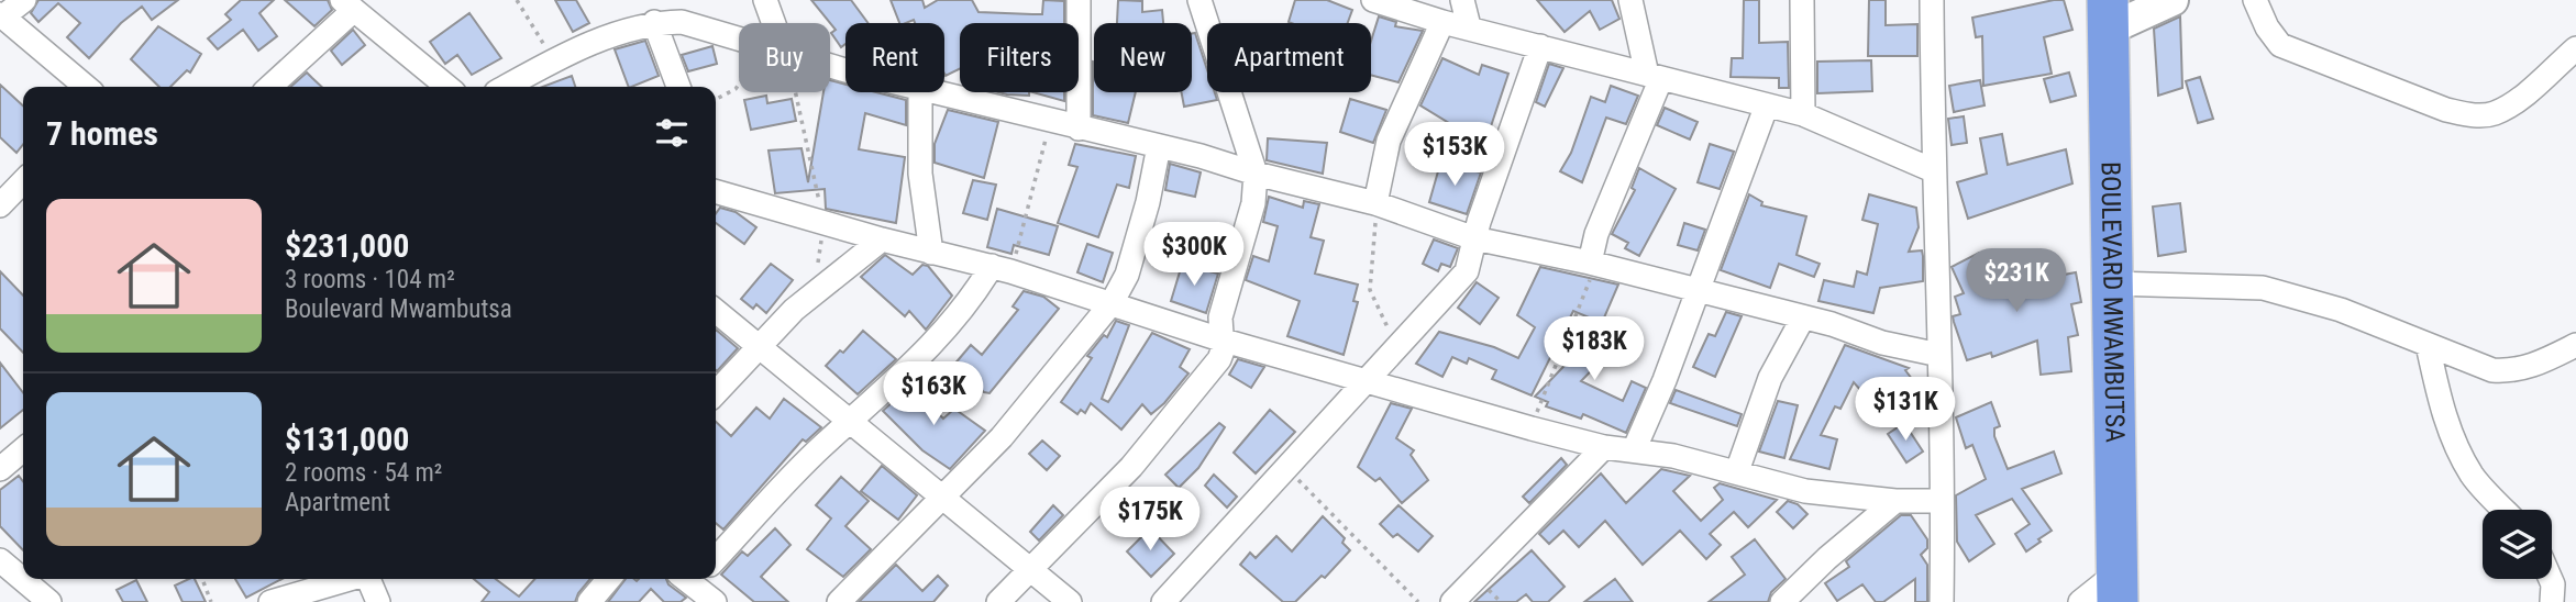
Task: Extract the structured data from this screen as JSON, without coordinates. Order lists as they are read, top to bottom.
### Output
{
  "streets": {
    "highway": ["BOULEVARD MWAMBUTSA"]
  },
  "page": {
    "chip": [
      "Buy",
      "Rent",
      "Filters",
      "New",
      "Apartment"
    ],
    "heading": "7 homes",
    "price": [
      "$153K",
      "$300K",
      "$231K",
      "$183K",
      "$163K",
      "$131K",
      "$175K"
    ],
    "list": [
      {
        "name": "$231,000",
        "note": "3 rooms · 104 m² · Boulevard Mwambutsa"
      },
      {
        "name": "$131,000",
        "note": "2 rooms · 54 m² · Apartment"
      }
    ]
  }
}
